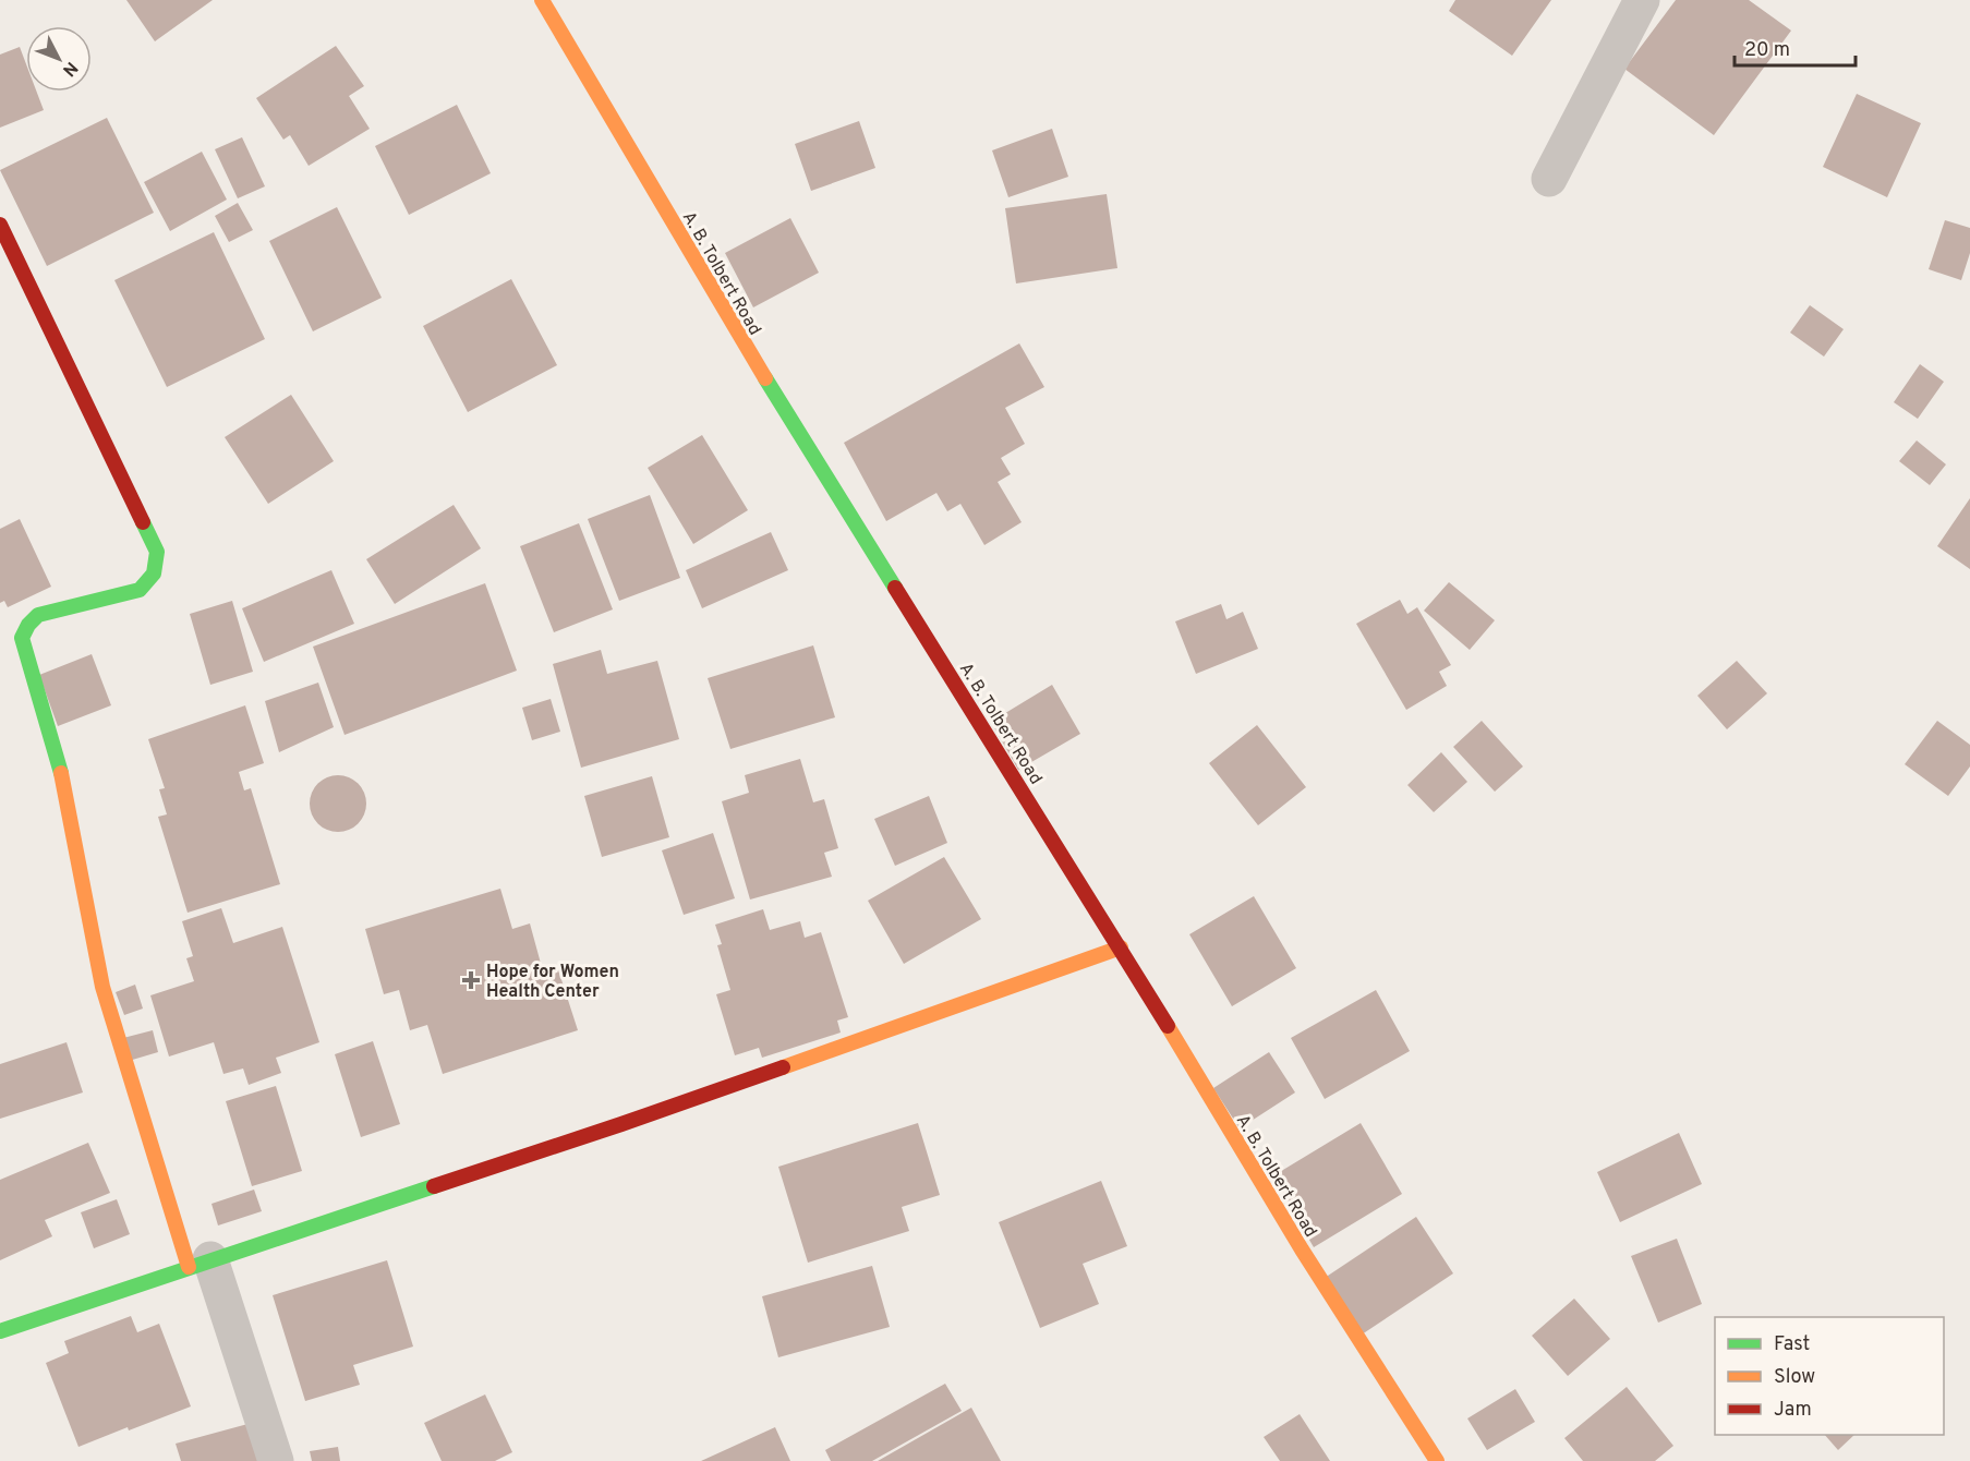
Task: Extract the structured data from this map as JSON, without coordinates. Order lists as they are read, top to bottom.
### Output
{
  "streets": {
    "street": ["A. B. Tolbert Road"]
  },
  "places": {
    "health": ["Hope for Women Health Center"]
  },
  "legend": ["Fast", "Slow", "Jam"],
  "scale_bar": "20 m",
  "north": "bottom right"
}
